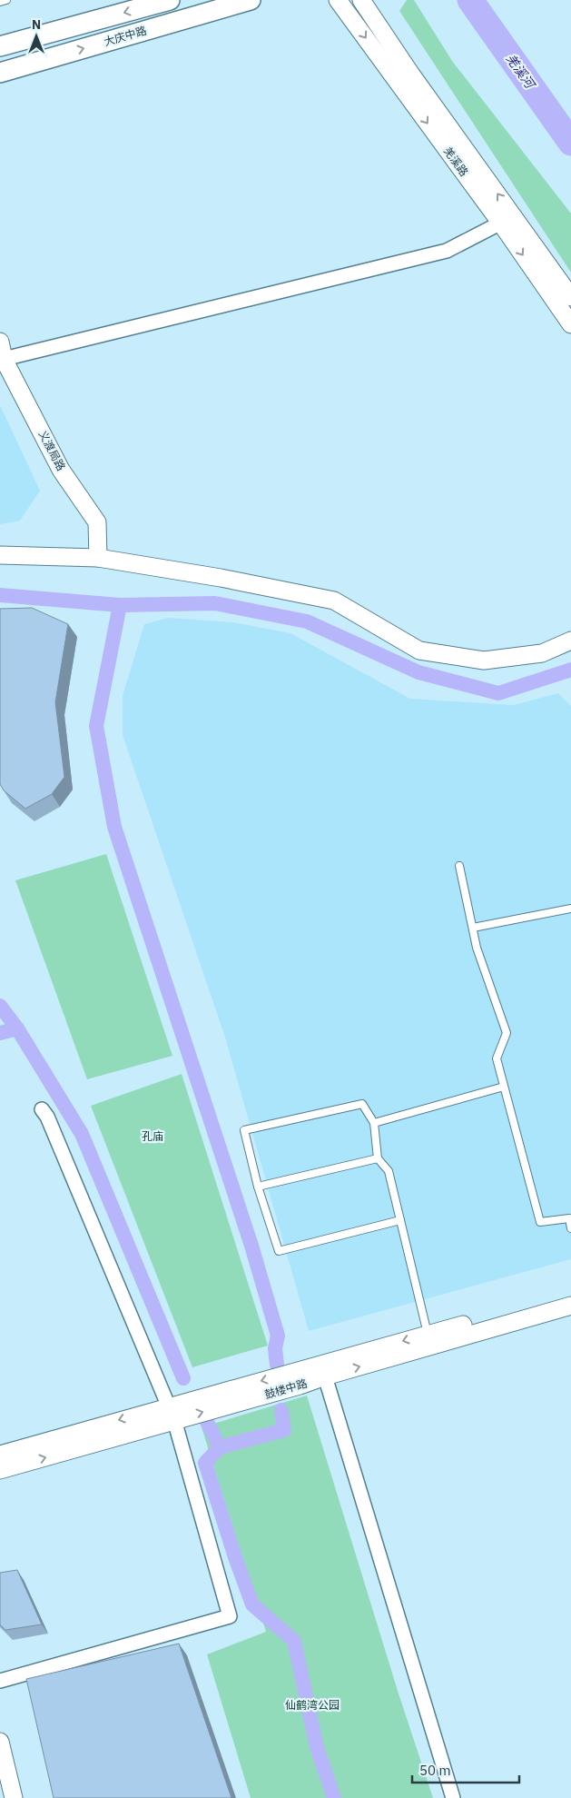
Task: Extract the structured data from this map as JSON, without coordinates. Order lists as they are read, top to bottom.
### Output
{
  "streets": {
    "main road": ["大庆中路"],
    "street": ["羌溪路", "义渡局路", "鼓楼中路"]
  },
  "water": ["羌溪河"],
  "parks": ["孔庙", "仙鹤湾公园"],
  "scale_bar": "50 m",
  "north": "top"
}
